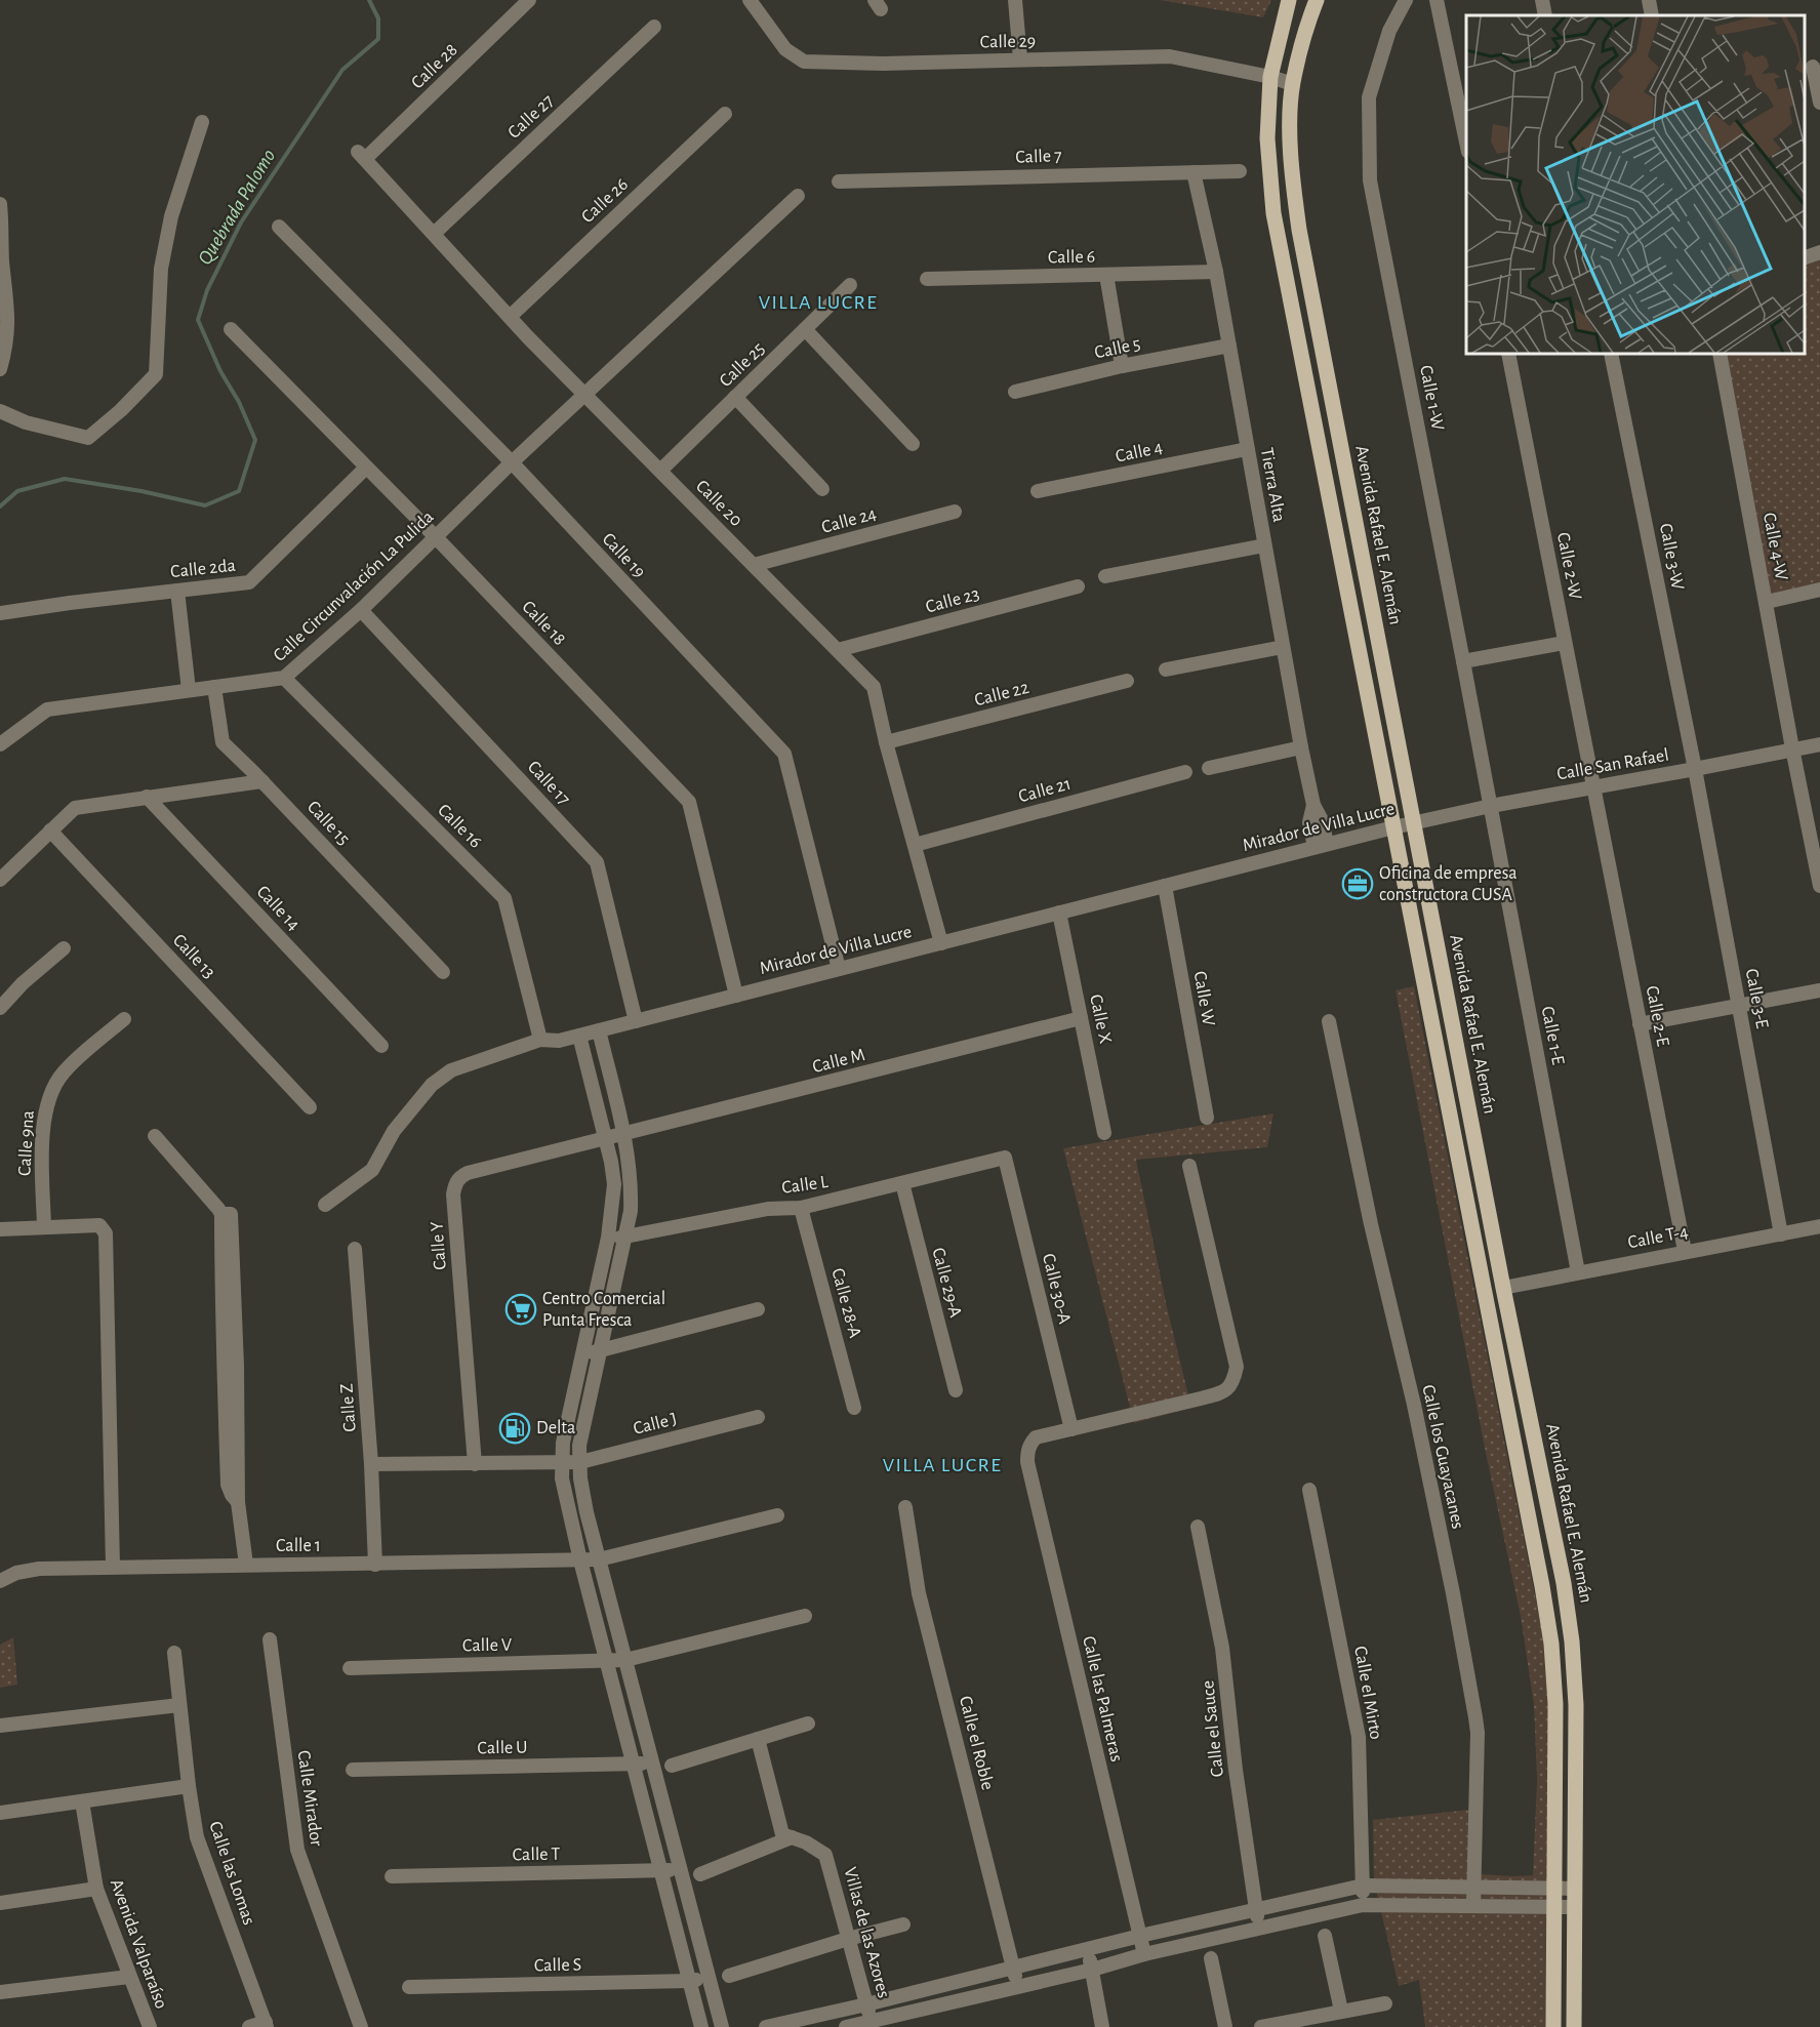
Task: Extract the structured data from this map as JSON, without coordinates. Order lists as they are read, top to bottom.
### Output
{
  "streets": {
    "main road": ["Avenida Rafael E. Alemán"],
    "street": [
      "Calle 29",
      "Calle 28",
      "Calle 27",
      "Calle 7",
      "Calle 26",
      "Calle 6",
      "Calle 5",
      "Calle 25",
      "Calle 1-W",
      "Calle 4",
      "Tierra Alta",
      "Calle 20",
      "Calle 24",
      "Calle 4-W",
      "Calle 19",
      "Calle 3-W",
      "Calle 2-W",
      "Calle 2da",
      "Calle Circunvalación La Pulida",
      "Calle 23",
      "Calle 18",
      "Calle 22",
      "Calle San Rafael",
      "Calle 17",
      "Calle 21",
      "Calle 15",
      "Calle 16",
      "Mirador de Villa Lucre",
      "Calle 14",
      "Calle 13",
      "Calle W",
      "Calle 3-E",
      "Calle 2-E",
      "Calle X",
      "Calle 1-E",
      "Calle M",
      "Calle 9na",
      "Calle L",
      "Calle T-4",
      "Calle Y",
      "Calle 29-A",
      "Calle 30-A",
      "Calle 28-A",
      "Calle Z",
      "Calle J",
      "Calle los Guayacanes",
      "Calle 1",
      "Calle V",
      "Calle el Mirto",
      "Calle las Palmeras",
      "Calle el Sauce",
      "Calle el Roble",
      "Calle U",
      "Calle Mirador",
      "Calle T",
      "Calle las Lomas",
      "Villas de las Azores",
      "Avenida Valparaíso",
      "Calle S"
    ]
  },
  "crossings": [
    ["Calle 29", "Avenida Rafael E. Alemán"],
    ["Calle 28", "Calle 20"],
    ["Calle 27", "Calle 20"],
    ["Calle 7", "Tierra Alta"],
    ["Calle 26", "Calle 20"],
    ["Calle 6", "Tierra Alta"],
    ["Calle 5", "Tierra Alta"],
    ["Calle 25", "Calle 20"],
    ["Calle 1-W", "Calle San Rafael"],
    ["Calle 1-W", "Calle 1-E"],
    ["Calle 4", "Tierra Alta"],
    ["Tierra Alta", "Mirador de Villa Lucre"],
    ["Calle 20", "Calle 24"],
    ["Calle 20", "Calle Circunvalación La Pulida"],
    ["Calle 20", "Calle 23"],
    ["Calle 20", "Calle 22"],
    ["Calle 20", "Calle 21"],
    ["Calle 20", "Mirador de Villa Lucre"],
    ["Avenida Rafael E. Alemán", "Calle San Rafael"],
    ["Avenida Rafael E. Alemán", "Mirador de Villa Lucre"],
    ["Avenida Rafael E. Alemán", "Calle T-4"],
    ["Calle 4-W", "Calle San Rafael"],
    ["Calle 19", "Calle Circunvalación La Pulida"],
    ["Calle 19", "Mirador de Villa Lucre"],
    ["Calle 3-W", "Calle San Rafael"],
    ["Calle 3-W", "Calle 3-E"],
    ["Calle 2-W", "Calle San Rafael"],
    ["Calle 2-W", "Calle 2-E"],
    ["Calle 2da", "Calle 18"],
    ["Calle Circunvalación La Pulida", "Calle 18"],
    ["Calle Circunvalación La Pulida", "Calle 17"],
    ["Calle Circunvalación La Pulida", "Calle 15"],
    ["Calle Circunvalación La Pulida", "Calle 16"],
    ["Calle 18", "Mirador de Villa Lucre"],
    ["Calle San Rafael", "Mirador de Villa Lucre"],
    ["Calle San Rafael", "Calle 3-E"],
    ["Calle San Rafael", "Calle 2-E"],
    ["Calle San Rafael", "Calle 1-E"],
    ["Calle 17", "Mirador de Villa Lucre"],
    ["Calle 16", "Mirador de Villa Lucre"],
    ["Mirador de Villa Lucre", "Calle W"],
    ["Mirador de Villa Lucre", "Calle X"],
    ["Calle 3-E", "Calle T-4"],
    ["Calle 2-E", "Calle T-4"],
    ["Calle X", "Calle M"],
    ["Calle 1-E", "Calle T-4"],
    ["Calle M", "Calle Y"],
    ["Calle L", "Calle 29-A"],
    ["Calle L", "Calle 30-A"],
    ["Calle L", "Calle 28-A"],
    ["Calle Y", "Calle J"],
    ["Calle 30-A", "Calle las Palmeras"],
    ["Calle Z", "Calle J"],
    ["Calle Z", "Calle 1"]
  ],
  "districts": ["VILLA LUCRE", "VILLA LUCRE"],
  "water": ["Quebrada Palomo"],
  "places": {
    "office": ["Oficina de empresa constructora CUSA"],
    "supermarket": ["Centro Comercial Punta Fresca"],
    "fuel station": ["Delta"]
  }
}
